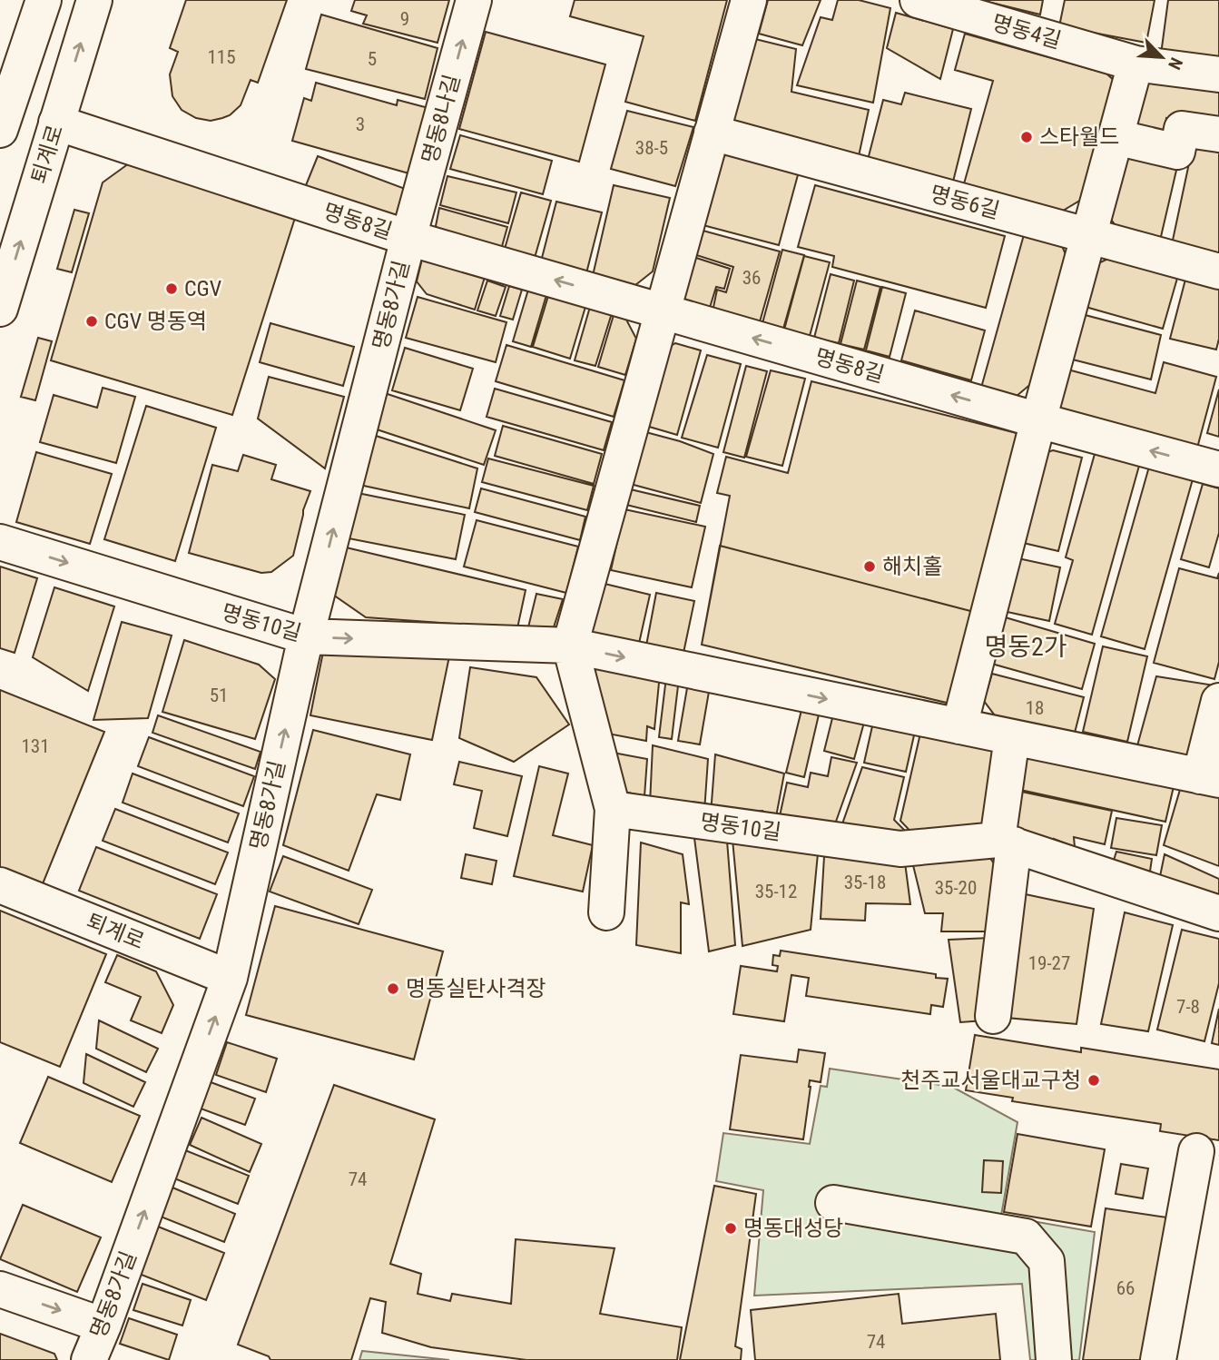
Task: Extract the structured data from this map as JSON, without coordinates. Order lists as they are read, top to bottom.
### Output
{
  "streets": {
    "street": [
      "명동4길",
      "명동8나길",
      "퇴계로",
      "명동6길",
      "명동8길",
      "명동8가길",
      "명동10길"
    ]
  },
  "crossings": [
    ["명동8나길", "명동8길"],
    ["명동8나길", "명동8가길"],
    ["퇴계로", "명동8길"],
    ["퇴계로", "명동8가길"],
    ["명동8길", "명동8가길"],
    ["명동8가길", "명동10길"]
  ],
  "one_way": ["명동8길"],
  "districts": ["명동2가"],
  "places": [
    "스타월드",
    "CGV",
    "CGV 명동역",
    "해치홀",
    "명동실탄사격장",
    "천주교서울대교구청",
    "명동대성당"
  ],
  "house_numbers": [
    "9",
    "115",
    "5",
    "3",
    "38-5",
    "36",
    "51",
    "18",
    "131",
    "35-18",
    "35-20",
    "35-12",
    "19-27",
    "7-8",
    "74",
    "66",
    "74"
  ],
  "north": "bottom right"
}
